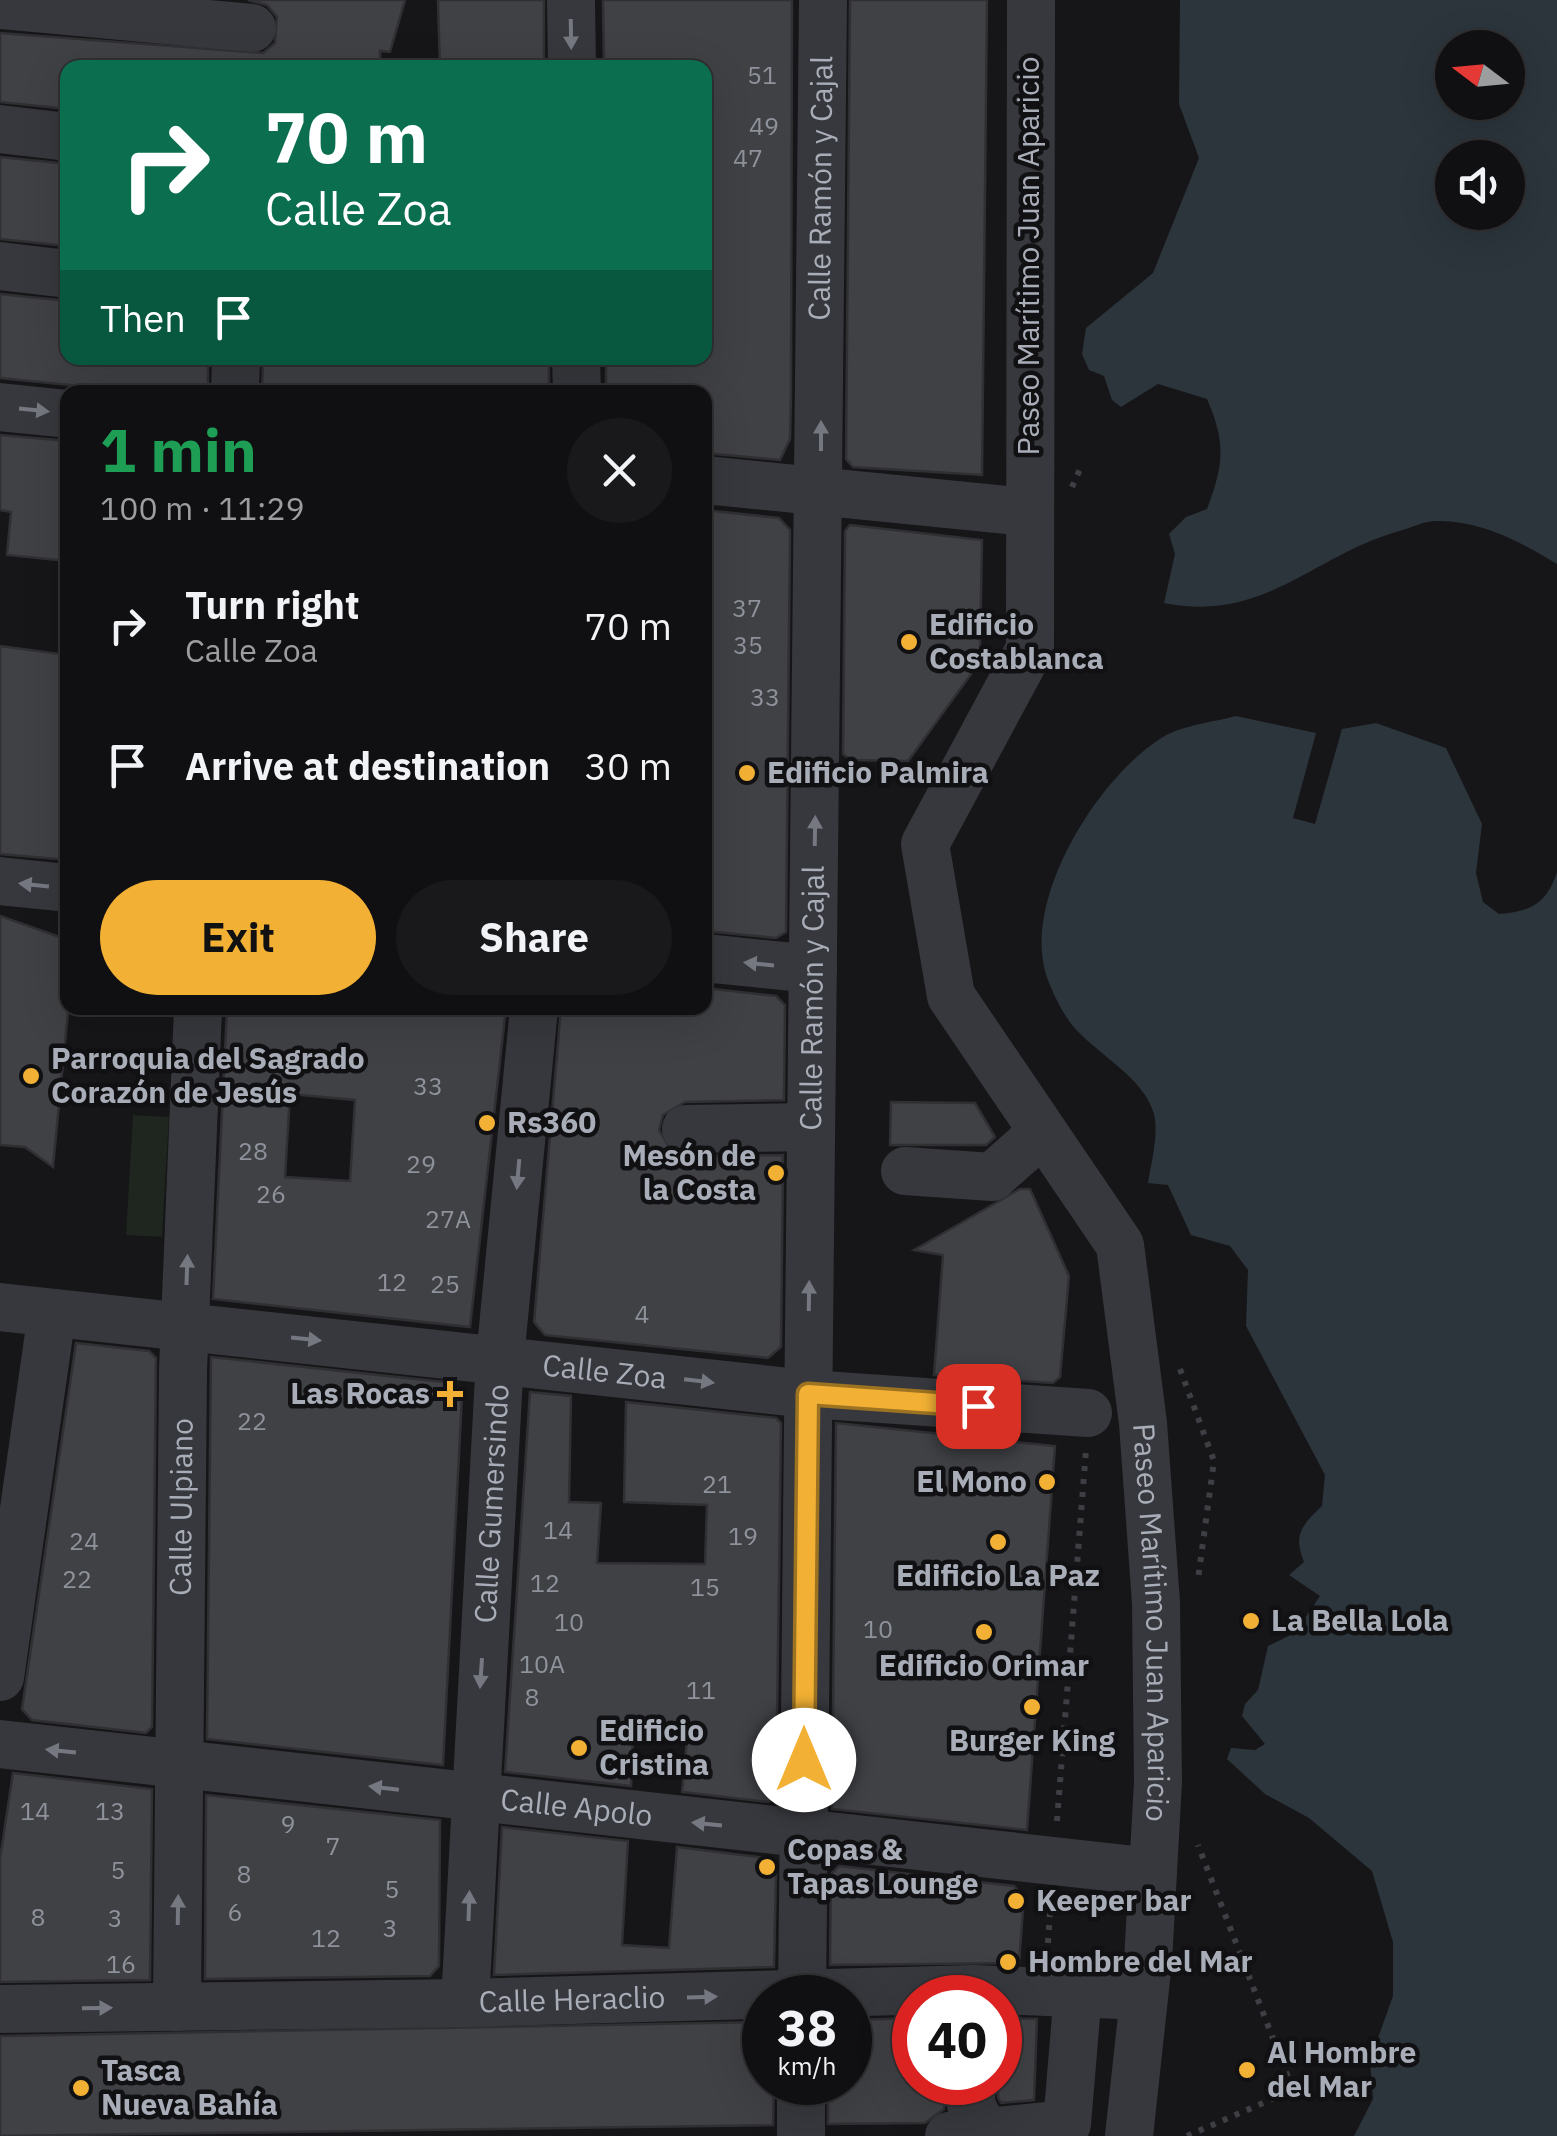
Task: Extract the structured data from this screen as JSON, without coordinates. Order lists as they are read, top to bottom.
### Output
{
  "streets": {
    "street": [
      "Calle Ramón y Cajal",
      "Paseo Marítimo Juan Aparicio",
      "Calle Zoa",
      "Calle Gumersindo",
      "Calle Ulpiano",
      "Calle Apolo",
      "Calle Heraclio"
    ]
  },
  "crossings": [
    ["Calle Ramón y Cajal", "Calle Zoa"],
    ["Calle Ramón y Cajal", "Calle Apolo"],
    ["Paseo Marítimo Juan Aparicio", "Calle Apolo"],
    ["Paseo Marítimo Juan Aparicio", "Calle Heraclio"],
    ["Calle Zoa", "Calle Gumersindo"],
    ["Calle Zoa", "Calle Ulpiano"],
    ["Calle Gumersindo", "Calle Apolo"],
    ["Calle Gumersindo", "Calle Heraclio"],
    ["Calle Ulpiano", "Calle Apolo"],
    ["Calle Ulpiano", "Calle Heraclio"]
  ],
  "one_way": [
    "Calle Ramón y Cajal",
    "Calle Ulpiano",
    "Calle Apolo",
    "Calle Heraclio"
  ],
  "places": {
    "other": [
      "Edificio Costablanca",
      "Edificio Palmira",
      "Parroquia del Sagrado Corazón de Jesús",
      "Rs360",
      "Mesón de la Costa",
      "El Mono",
      "Edificio La Paz",
      "La Bella Lola",
      "Edificio Orimar",
      "Burger King",
      "Edificio Cristina",
      "Copas & Tapas Lounge",
      "Keeper bar",
      "Hombre del Mar",
      "Al Hombre del Mar",
      "Tasca Nueva Bahía"
    ],
    "health": ["Las Rocas"]
  },
  "house_numbers": [
    "51",
    "49",
    "47",
    "37",
    "35",
    "33",
    "33",
    "28",
    "29",
    "26",
    "27A",
    "12",
    "25",
    "4",
    "22",
    "21",
    "14",
    "19",
    "24",
    "22",
    "12",
    "15",
    "10",
    "10",
    "10A",
    "11",
    "8",
    "14",
    "13",
    "9",
    "7",
    "5",
    "8",
    "5",
    "6",
    "8",
    "3",
    "3",
    "12",
    "16"
  ],
  "north": "left",
  "page": {
    "turn": ["70 m", "Calle Zoa"],
    "then": "Then",
    "heading": ["1 min", "100 m · 11:29"],
    "list": [
      {
        "name": "Turn right",
        "note": "Calle Zoa",
        "value": "70 m"
      },
      {
        "name": "Arrive at destination",
        "value": "30 m"
      }
    ],
    "buttons": ["Exit", "Share"],
    "speed": "38 km/h",
    "limit": "40"
  }
}
